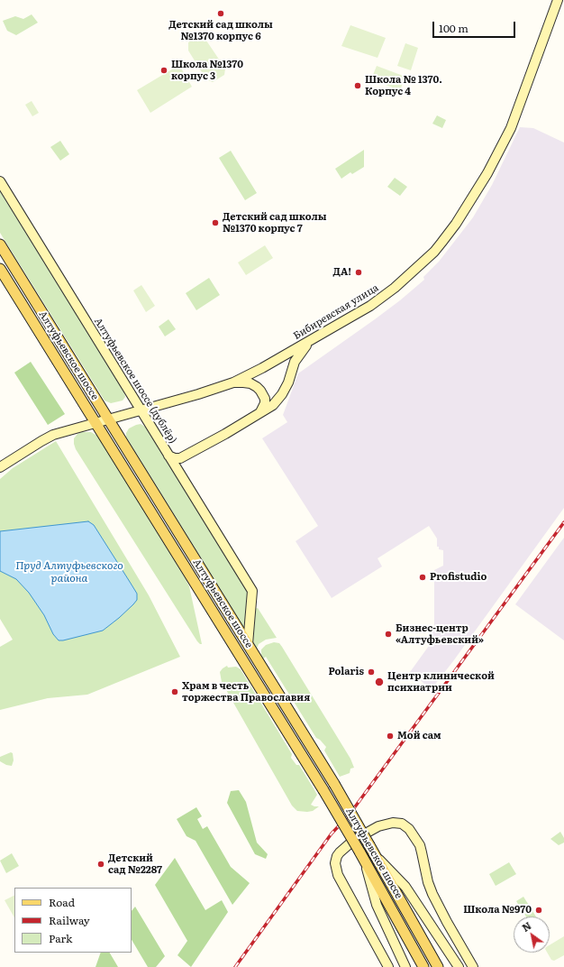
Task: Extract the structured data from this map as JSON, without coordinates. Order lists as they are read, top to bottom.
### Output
{
  "streets": {
    "main road": ["Бибиревская улица", "Алтуфьевское шоссе", "Алтуфьевское шоссе (дублёр)"]
  },
  "crossings": [
    ["Бибиревская улица", "Алтуфьевское шоссе"],
    ["Бибиревская улица", "Алтуфьевское шоссе (дублёр)"],
    ["Алтуфьевское шоссе", "Алтуфьевское шоссе (дублёр)"]
  ],
  "water": ["Пруд Алтуфьевского района"],
  "places": [
    "Детский сад школы №1370 корпус 6",
    "Школа №1370 корпус 3",
    "Школа № 1370. Корпус 4",
    "Детский сад школы №1370 корпус 7",
    "ДА!",
    "Profistudio",
    "Бизнес-центр «Алтуфьевский»",
    "Polaris",
    "Центр клинической психиатрии",
    "Храм в честь торжества Православия",
    "Мой сам",
    "Детский сад №2287",
    "Школа №970"
  ],
  "legend": ["Road", "Railway", "Park"],
  "scale_bar": "100 m",
  "north": "top left"
}
